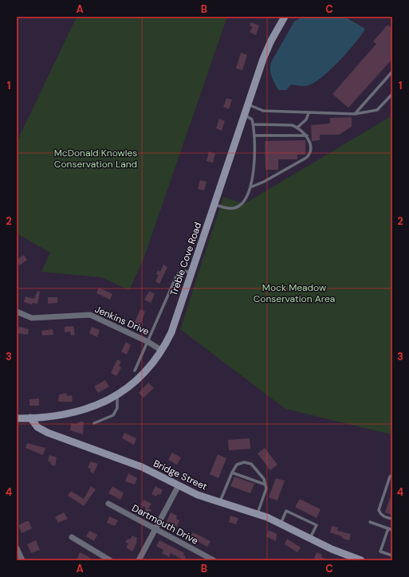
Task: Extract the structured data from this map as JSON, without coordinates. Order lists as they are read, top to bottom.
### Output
{
  "streets": {
    "main road": ["Treble Cove Road", "Bridge Street"],
    "street": ["Jenkins Drive", "Dartmouth Drive"]
  },
  "crossings": [
    ["Treble Cove Road", "Jenkins Drive"],
    ["Treble Cove Road", "Bridge Street"]
  ],
  "parks": ["McDonald Knowles Conservation Land", "Mock Meadow Conservation Area"],
  "grid": {
    "columns": ["A", "B", "C"],
    "rows": [
      "1",
      "2",
      "3",
      "4"
    ]
  }
}
